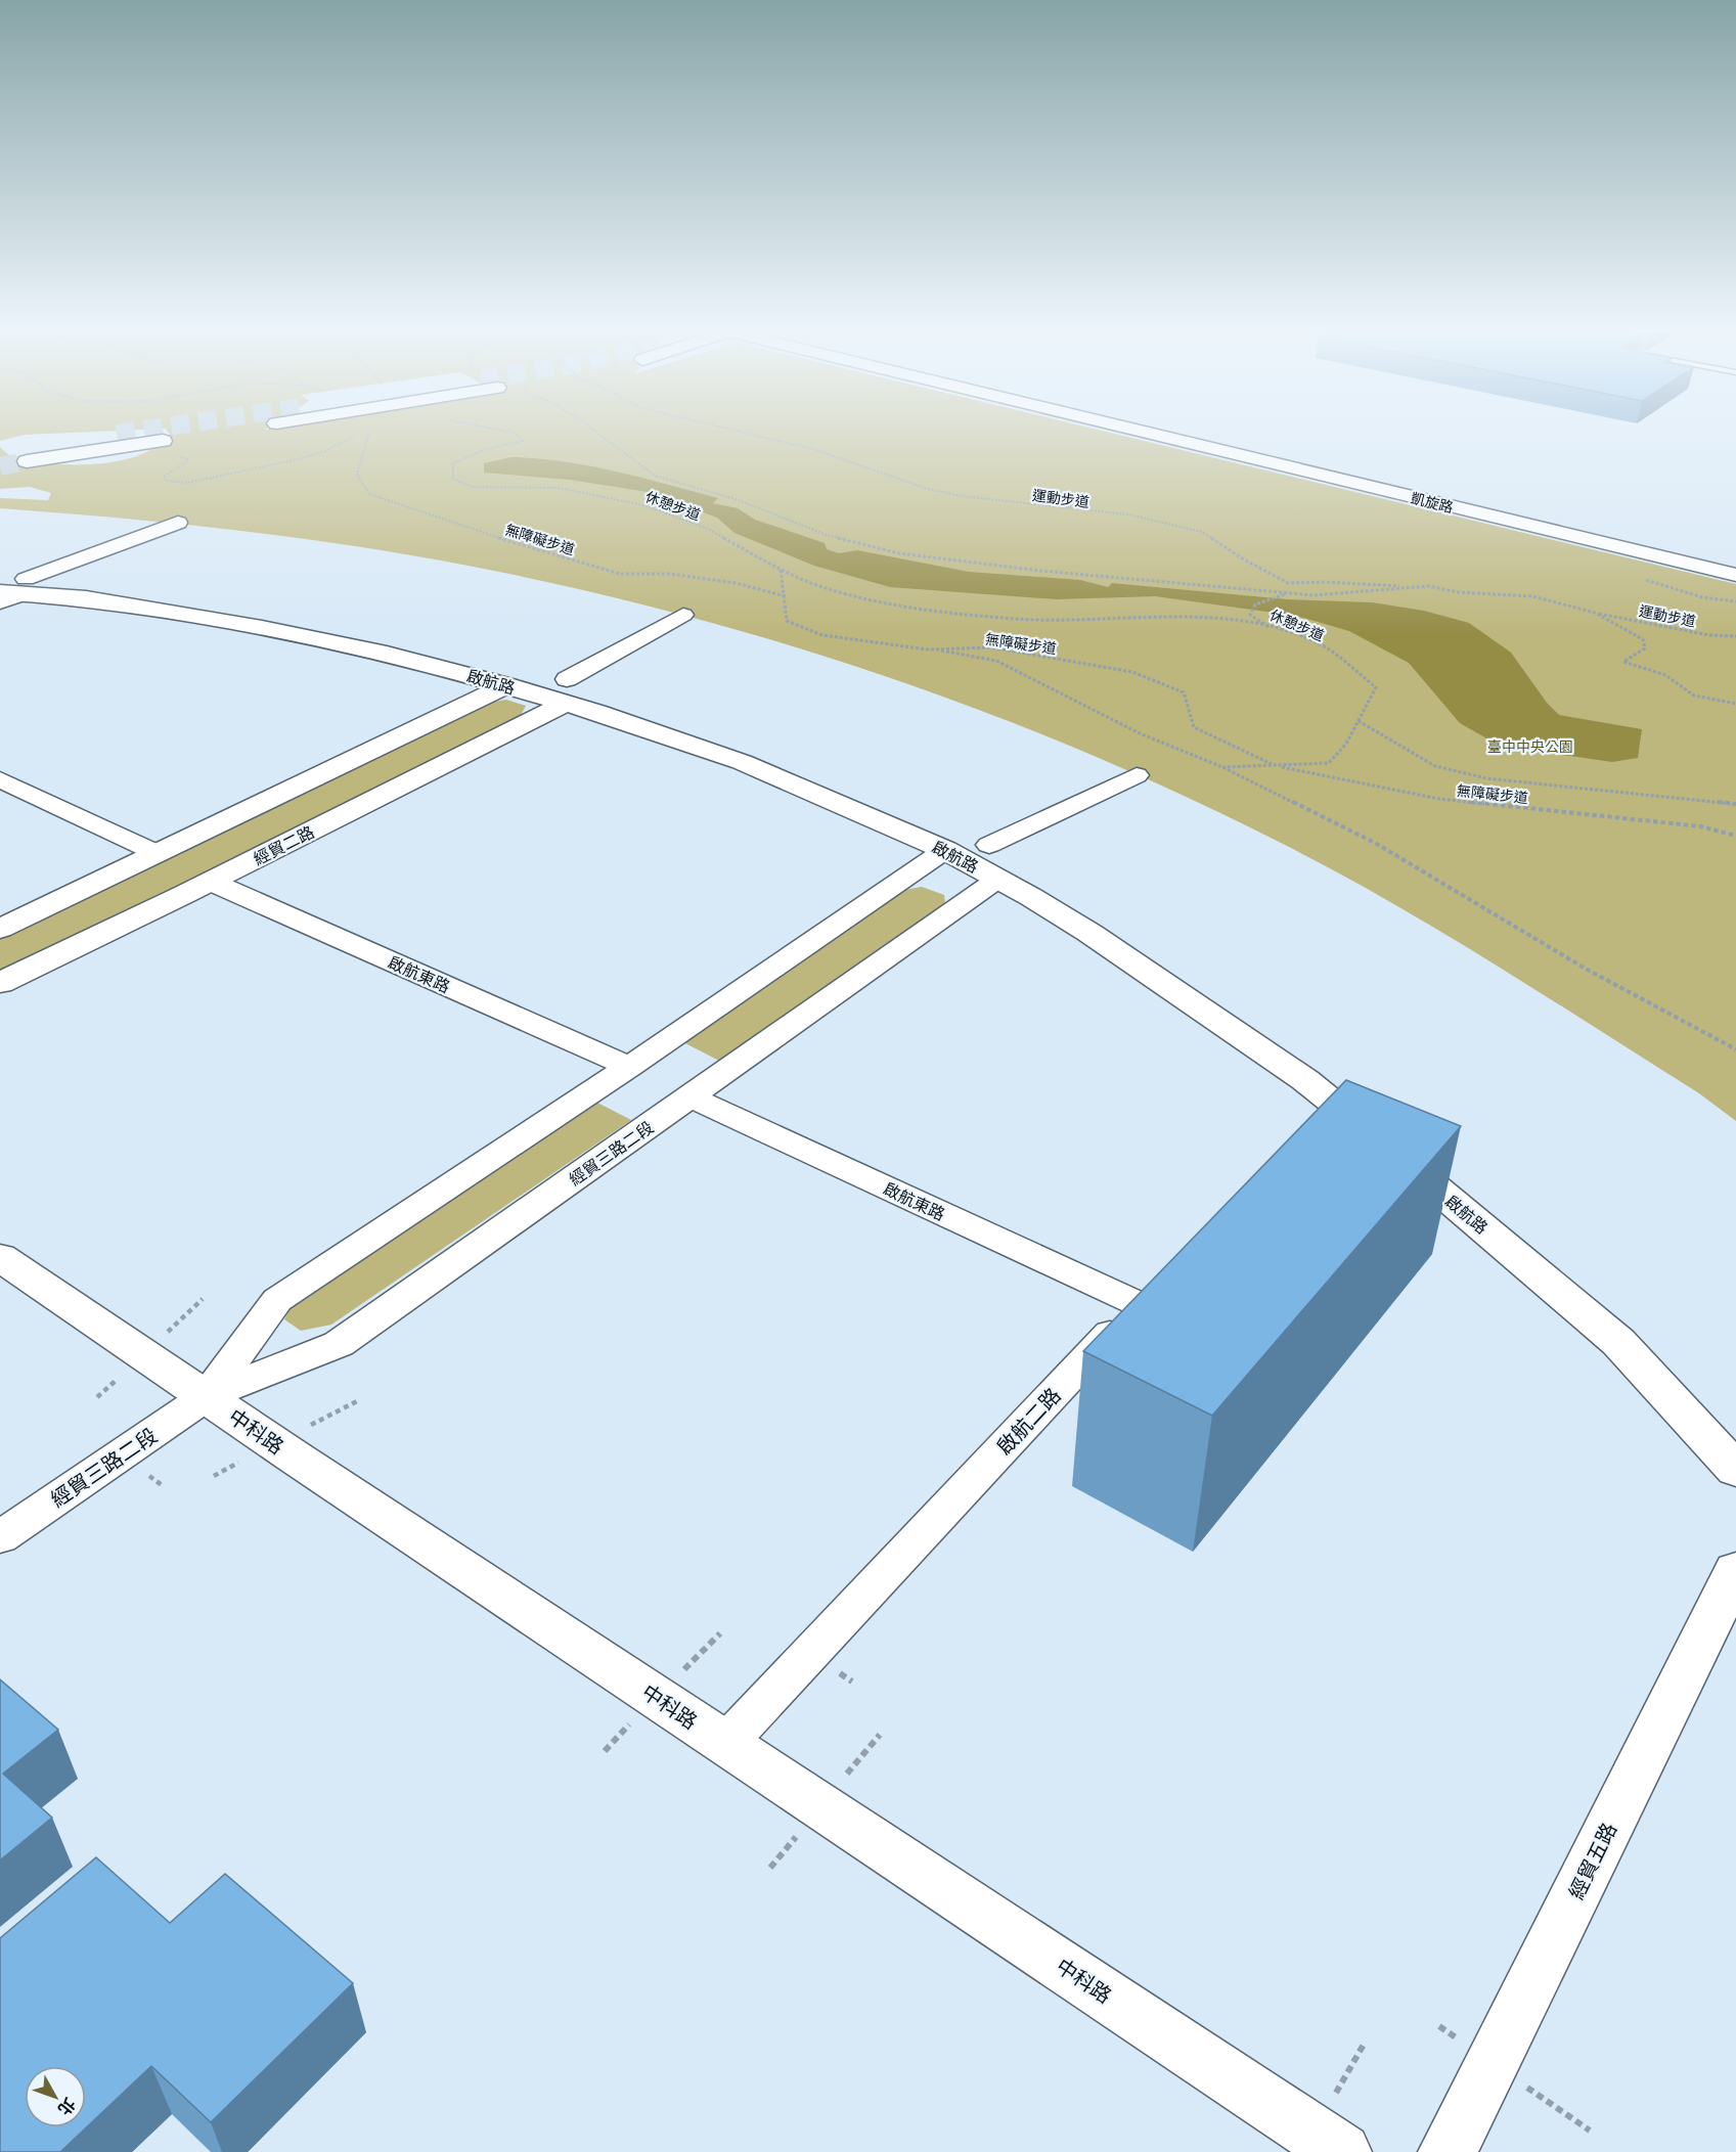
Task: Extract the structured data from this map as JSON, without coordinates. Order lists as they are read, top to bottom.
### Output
{
  "streets": {
    "street": [
      "凱旋路",
      "啟航路",
      "經貿二路",
      "啟航東路",
      "經貿三路二段",
      "啟航二路",
      "中科路",
      "經貿五路"
    ],
    "path": ["運動步道", "休憩步道", "無障礙步道"]
  },
  "crossings": [
    ["運動步道", "休憩步道"],
    ["休憩步道", "無障礙步道"],
    ["啟航路", "經貿二路"],
    ["啟航路", "經貿三路二段"],
    ["經貿二路", "啟航東路"],
    ["啟航東路", "經貿三路二段"],
    ["啟航東路", "啟航二路"],
    ["經貿三路二段", "中科路"],
    ["啟航二路", "中科路"]
  ],
  "parks": ["臺中中央公園"],
  "north": "bottom right"
}
